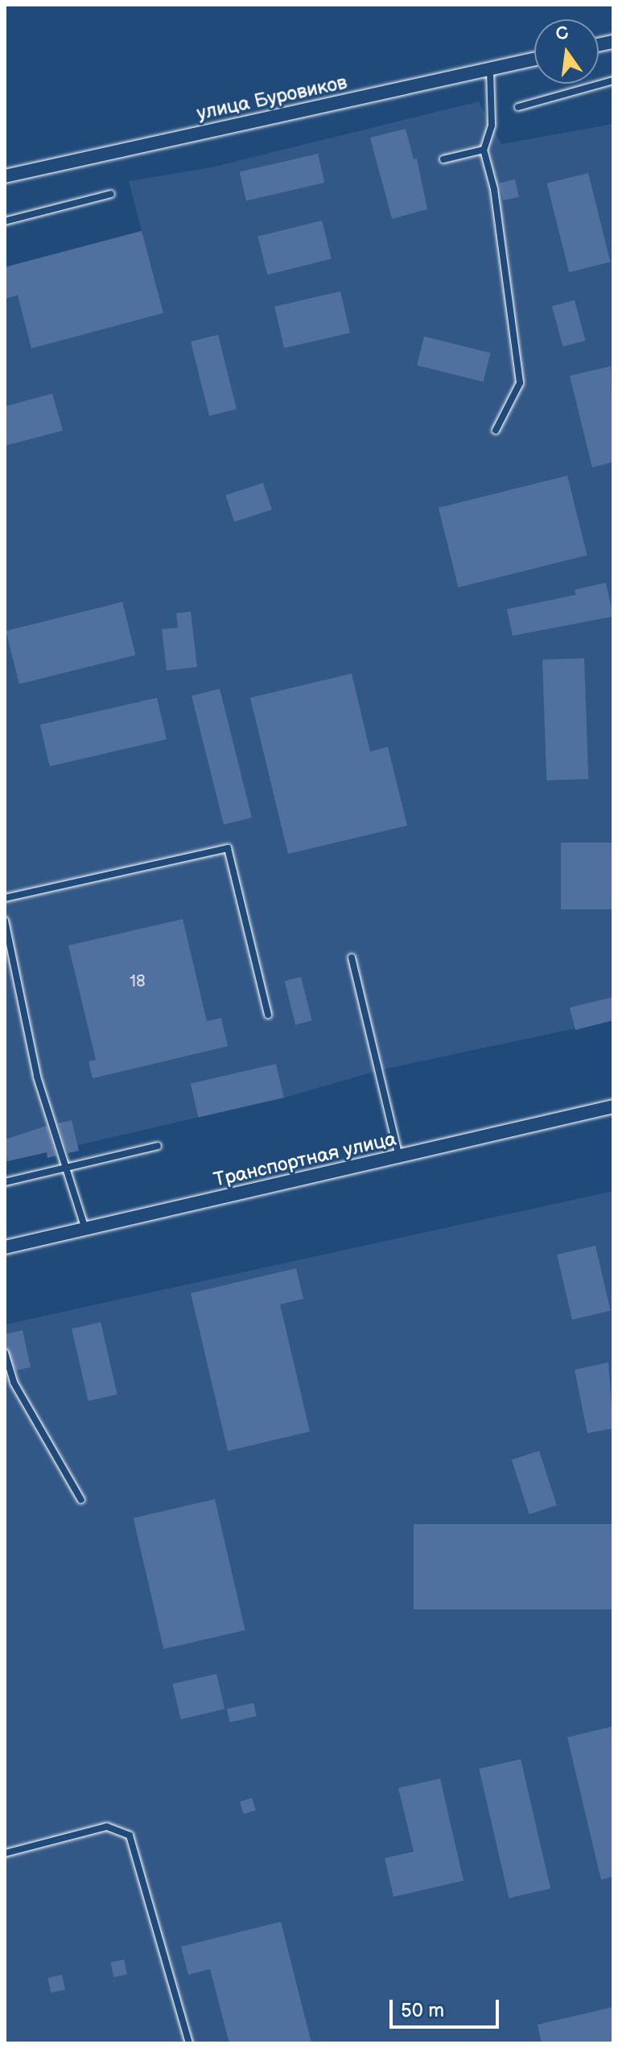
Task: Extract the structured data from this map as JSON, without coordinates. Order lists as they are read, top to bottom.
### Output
{
  "streets": {
    "street": ["улица Буровиков", "Транспортная улица"]
  },
  "house_numbers": ["18"],
  "scale_bar": "50 m",
  "north": "top"
}
